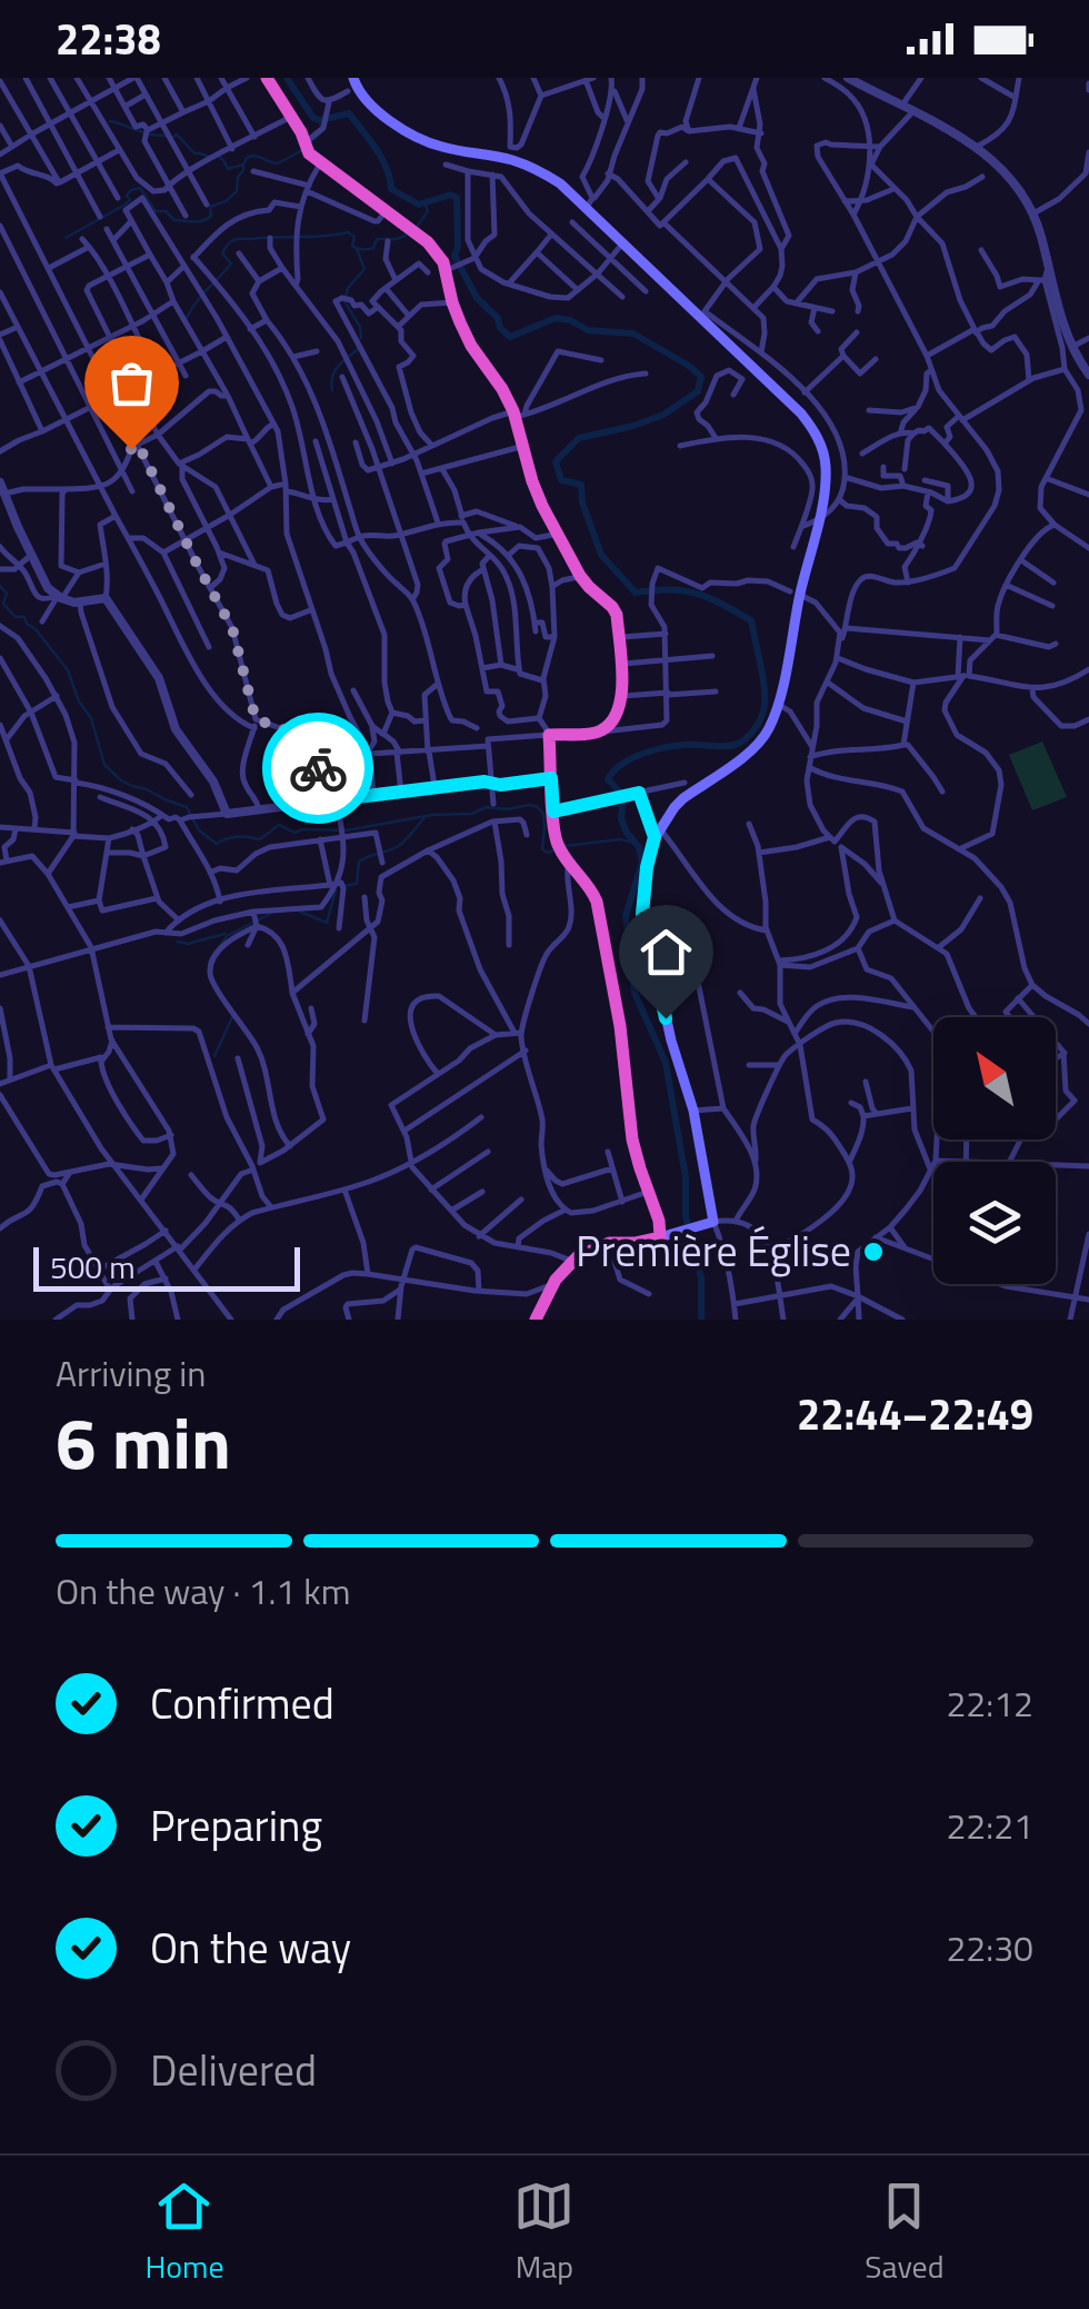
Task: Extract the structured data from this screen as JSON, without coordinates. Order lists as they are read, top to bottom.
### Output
{
  "places": ["Première Église"],
  "scale_bar": "500 m",
  "north": "top left",
  "page": {
    "status": "22:38",
    "scale": "500 m",
    "heading": ["6 min", "Arriving in", "22:44–22:49"],
    "bar": "On the way · 1.1 km",
    "list": [
      ["Confirmed", "22:12"],
      ["Preparing", "22:21"],
      ["On the way", "22:30"],
      "Delivered"
    ],
    "tabs": ["Home", "Map", "Saved"]
  }
}
